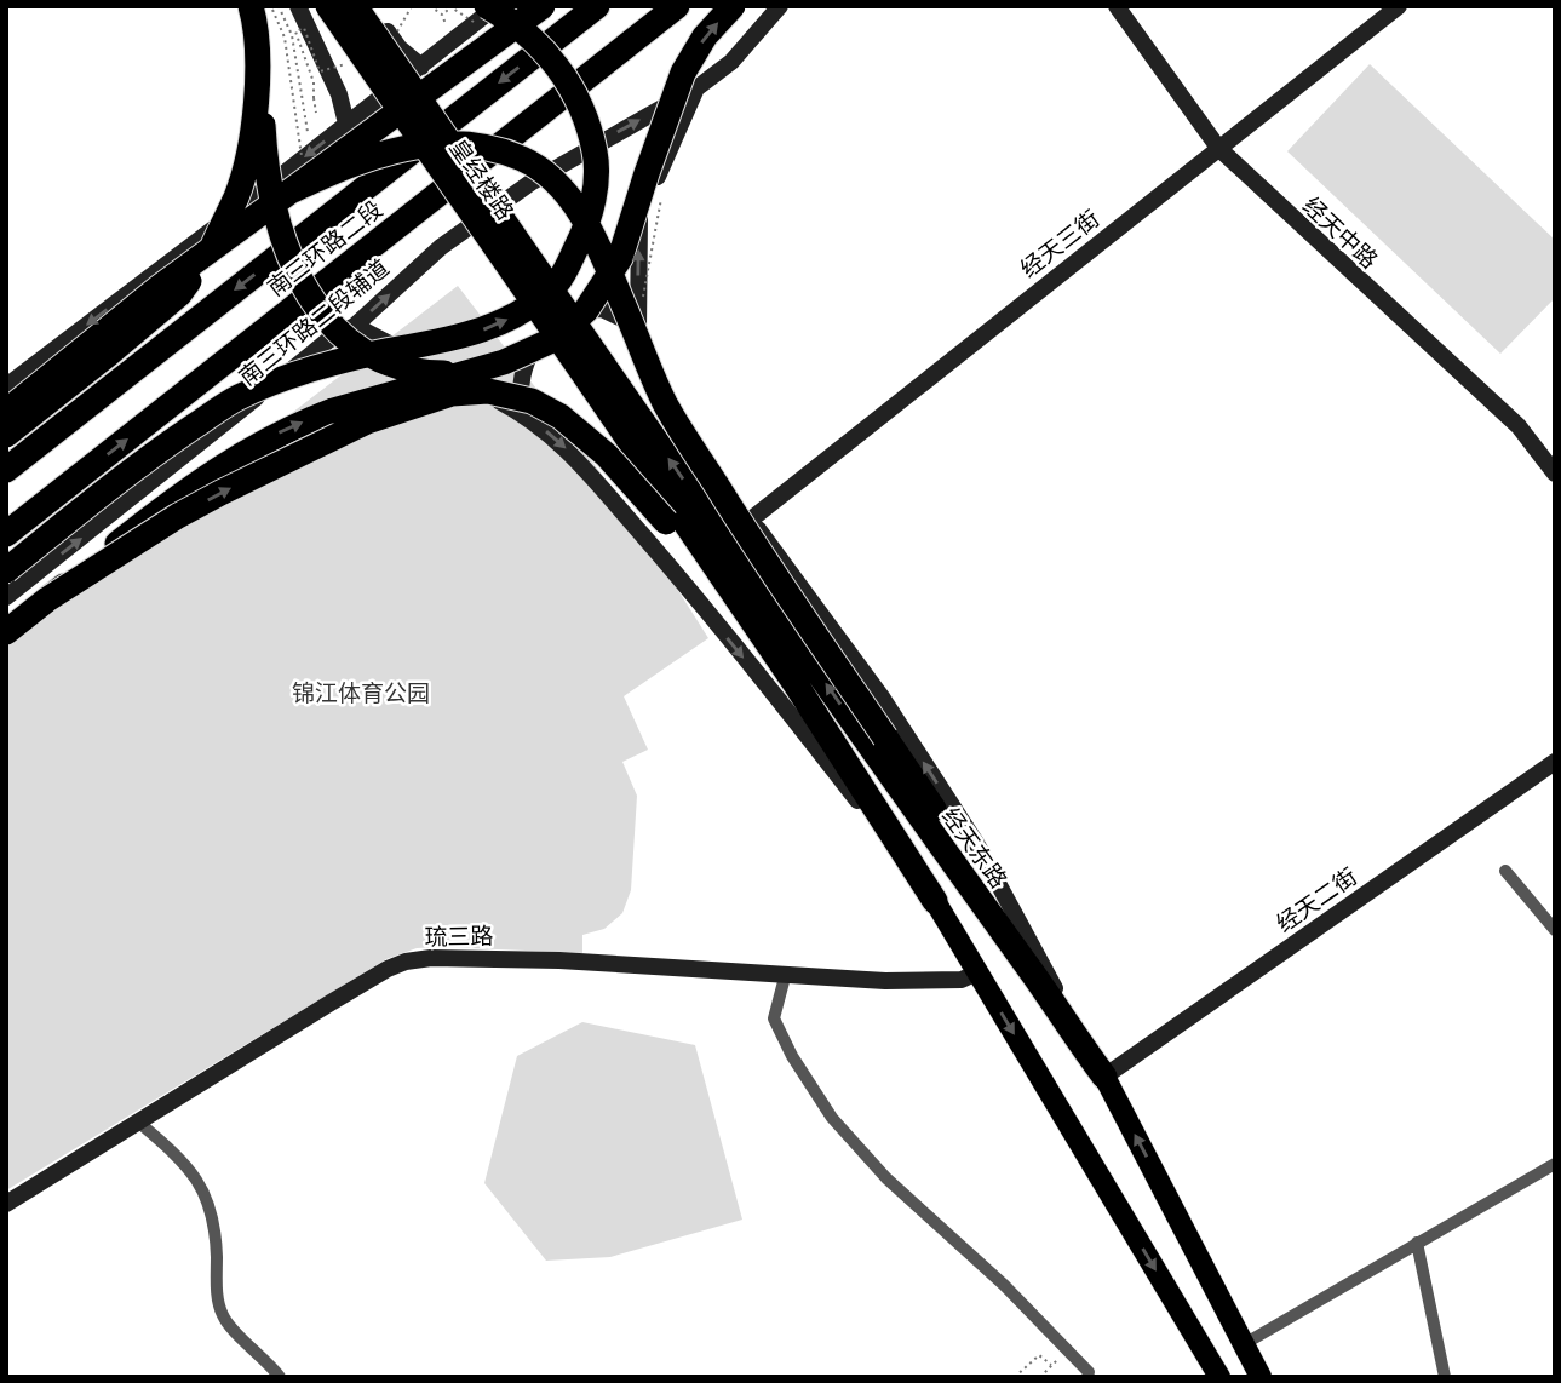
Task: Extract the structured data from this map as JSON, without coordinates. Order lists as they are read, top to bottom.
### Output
{
  "streets": {
    "highway": ["皇经楼路", "南三环路二段", "经天东路"],
    "street": [
      "经天中路",
      "经天三街",
      "南三环路二段辅道",
      "经天二街",
      "琉三路"
    ]
  },
  "crossings": [
    ["皇经楼路", "经天东路"],
    ["经天中路", "经天三街"],
    ["经天东路", "经天二街"]
  ],
  "one_way": ["南三环路二段辅道"],
  "parks": ["锦江体育公园"]
}
